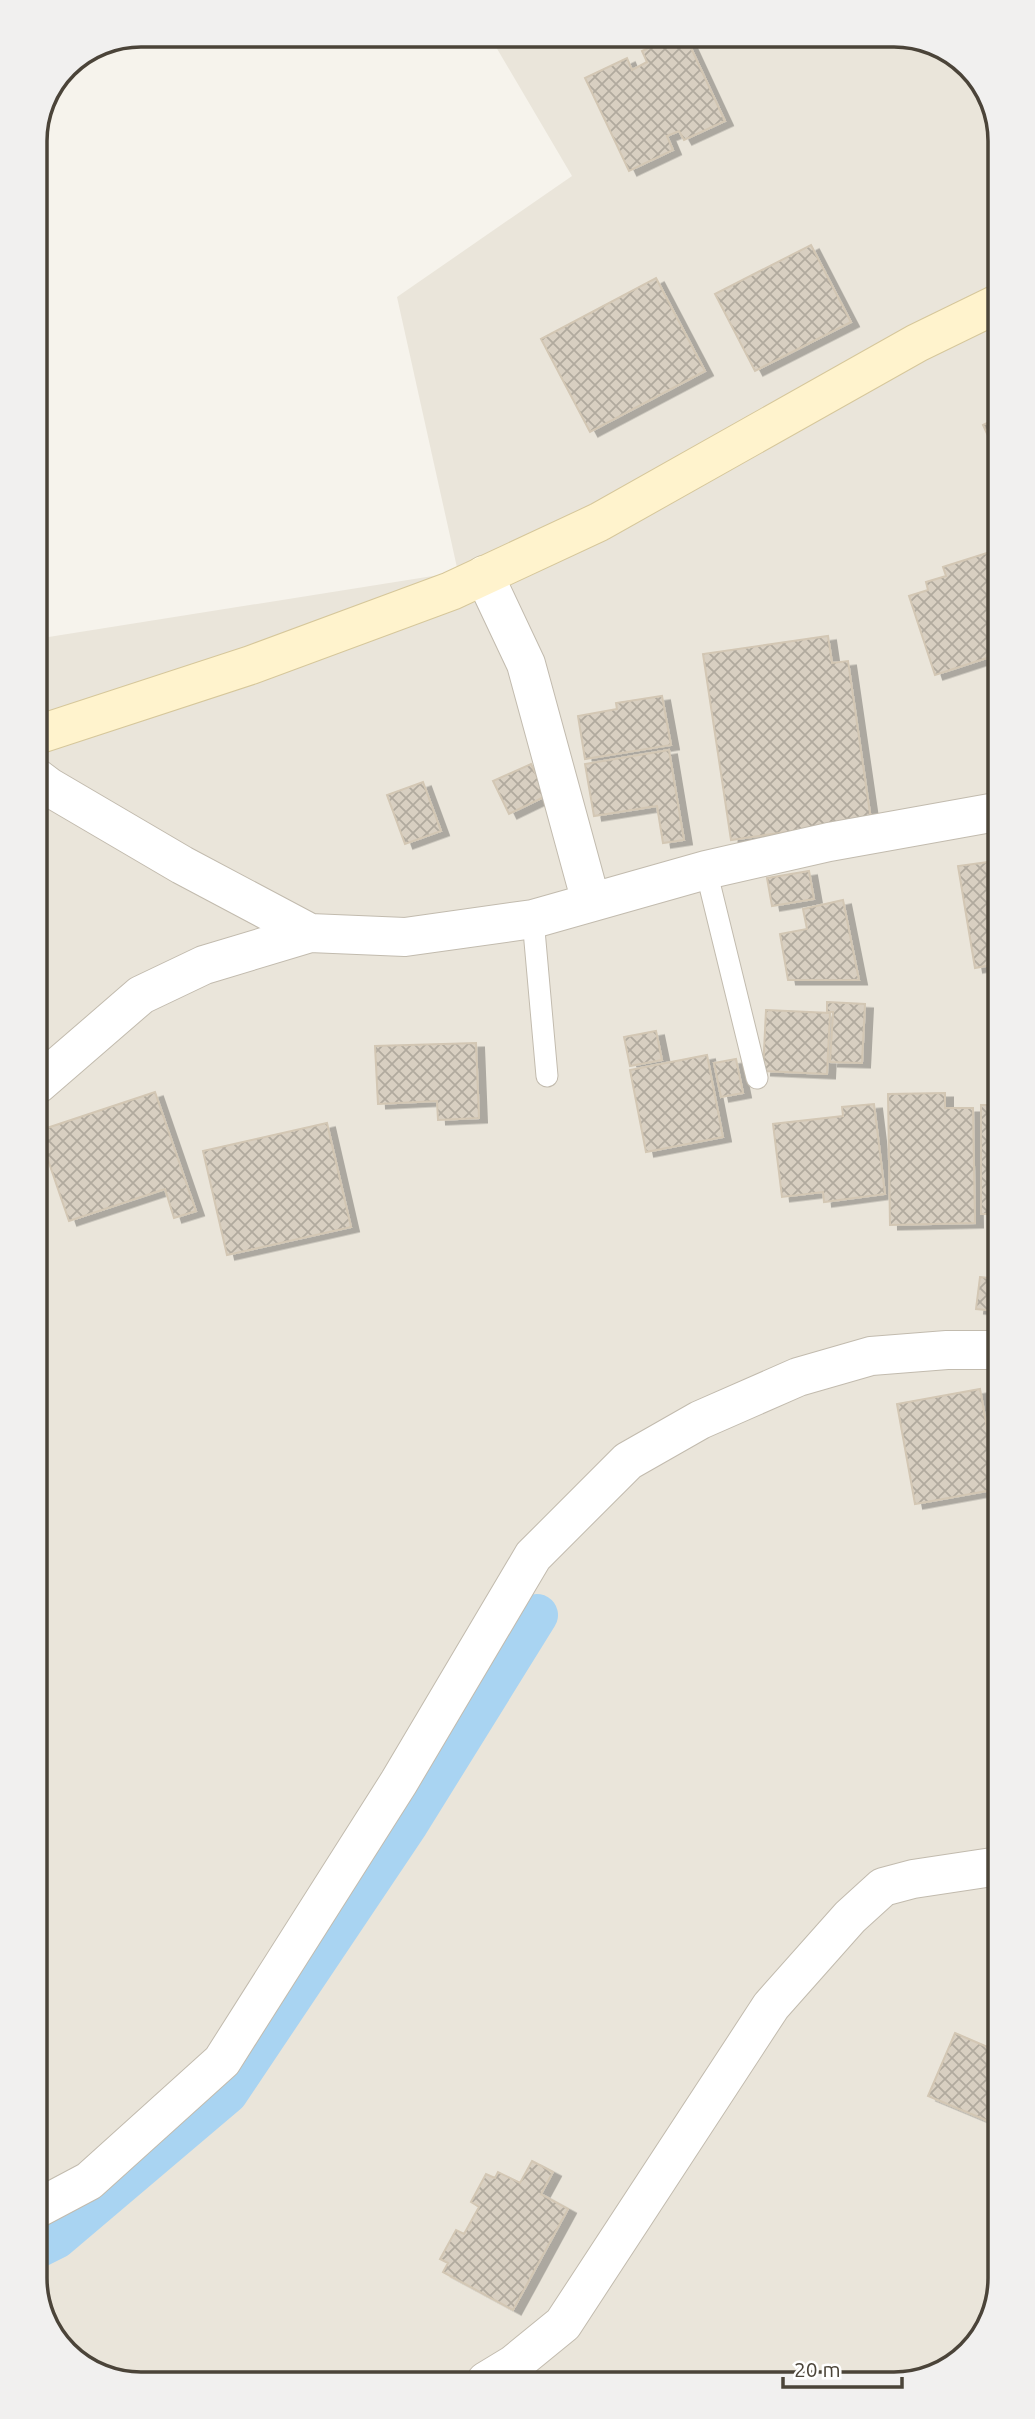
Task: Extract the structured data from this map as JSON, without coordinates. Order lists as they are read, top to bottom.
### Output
{
  "scale_bar": "20 m"
}
